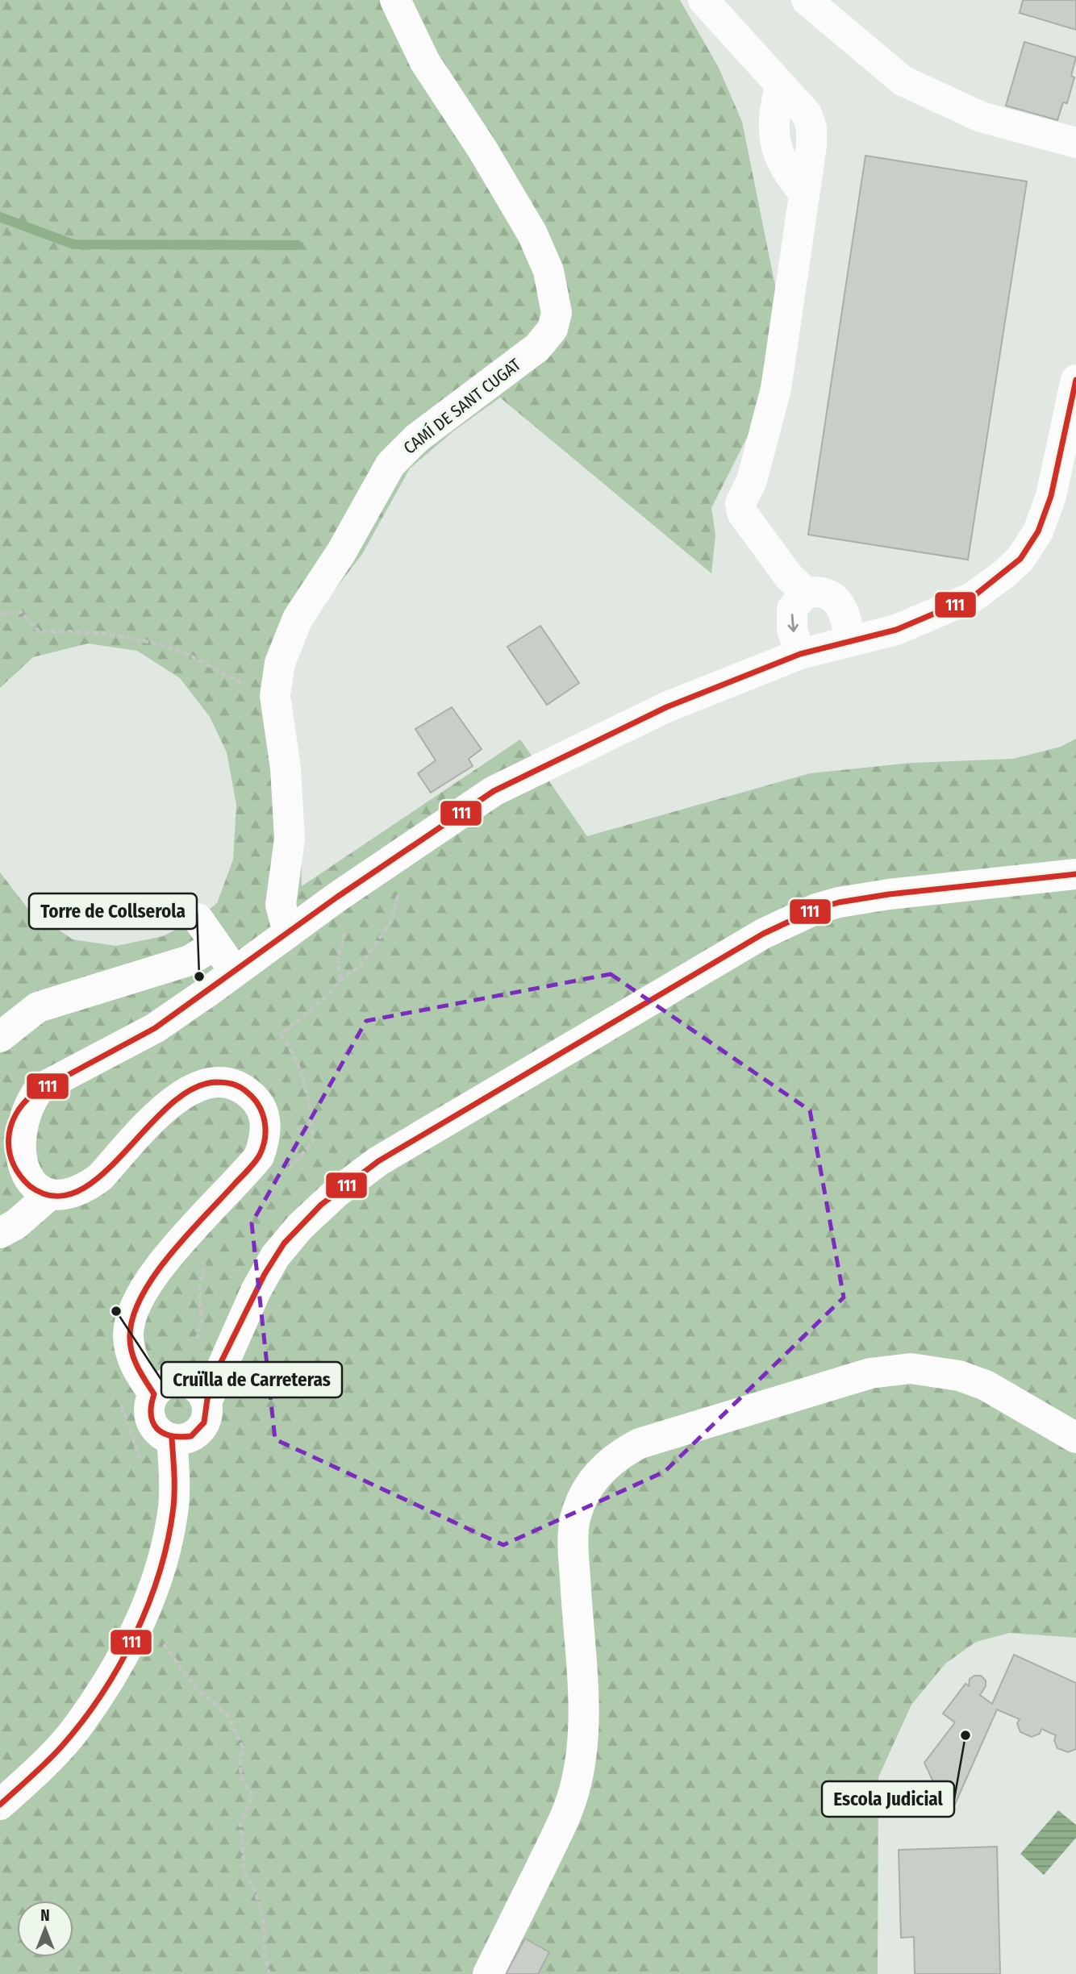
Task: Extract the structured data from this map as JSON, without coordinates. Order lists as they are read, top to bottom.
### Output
{
  "streets": {
    "street": ["CAMÍ DE SANT CUGAT"]
  },
  "places": ["Torre de Collserola", "Cruïlla de Carreteras", "Escola Judicial"],
  "lines": ["transit line 111"],
  "north": "top"
}
